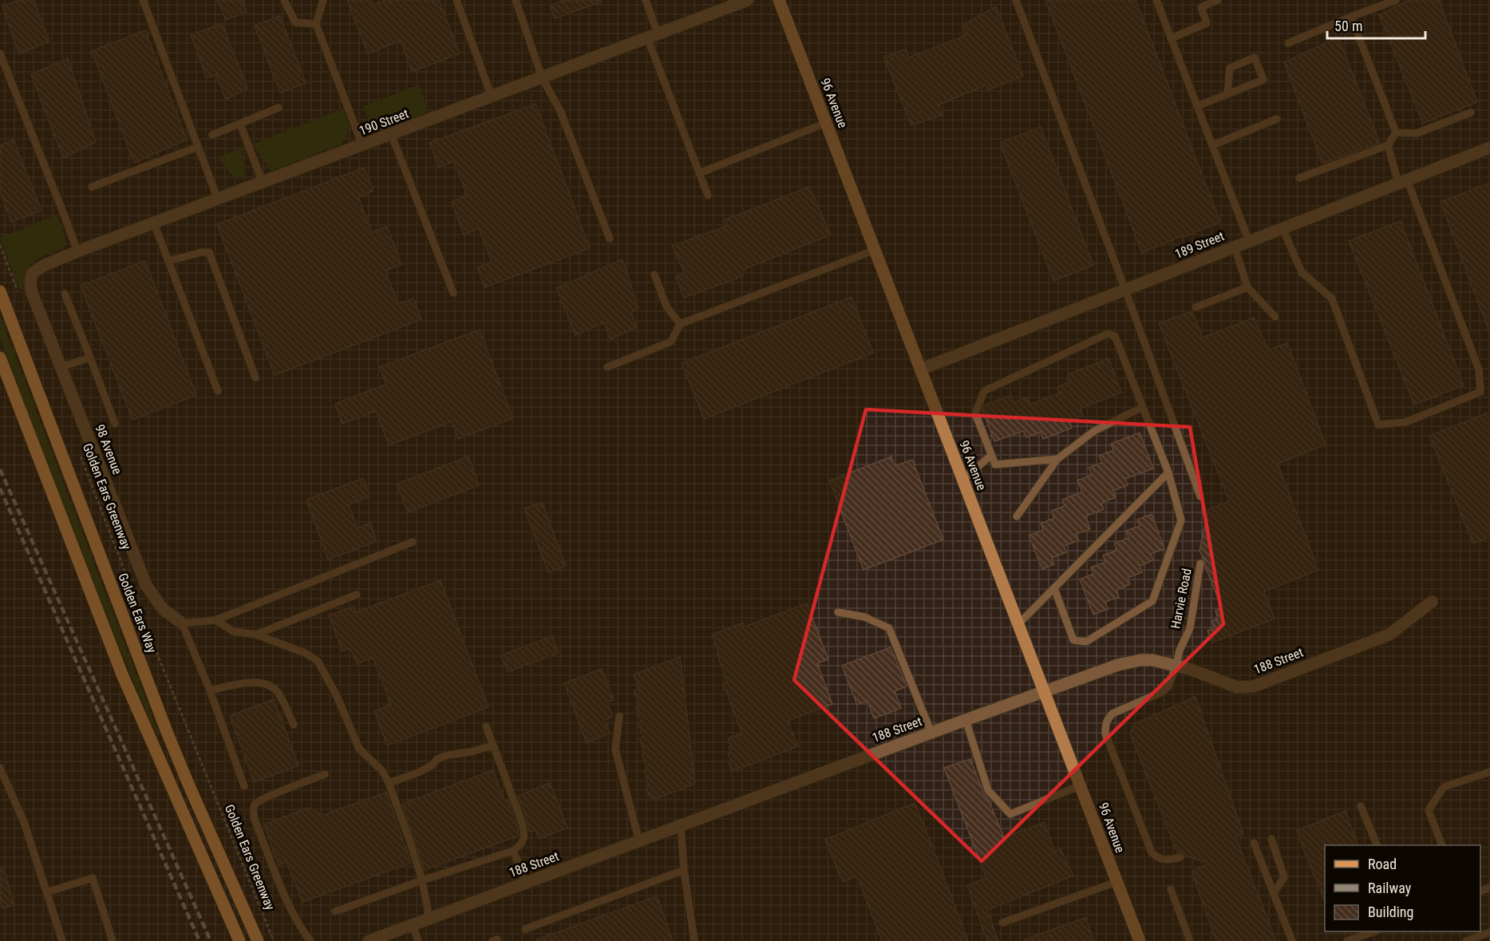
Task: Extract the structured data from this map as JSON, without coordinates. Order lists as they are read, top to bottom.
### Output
{
  "streets": {
    "main road": ["96 Avenue", "Golden Ears Way"],
    "street": [
      "190 Street",
      "189 Street",
      "98 Avenue",
      "188 Street"
    ],
    "lane": ["Harvie Road"],
    "path": ["Golden Ears Greenway"]
  },
  "crossings": [
    ["96 Avenue", "189 Street"],
    ["96 Avenue", "188 Street"],
    ["190 Street", "98 Avenue"],
    ["Harvie Road", "188 Street"]
  ],
  "legend": ["Road", "Railway", "Building"],
  "scale_bar": "50 m"
}
